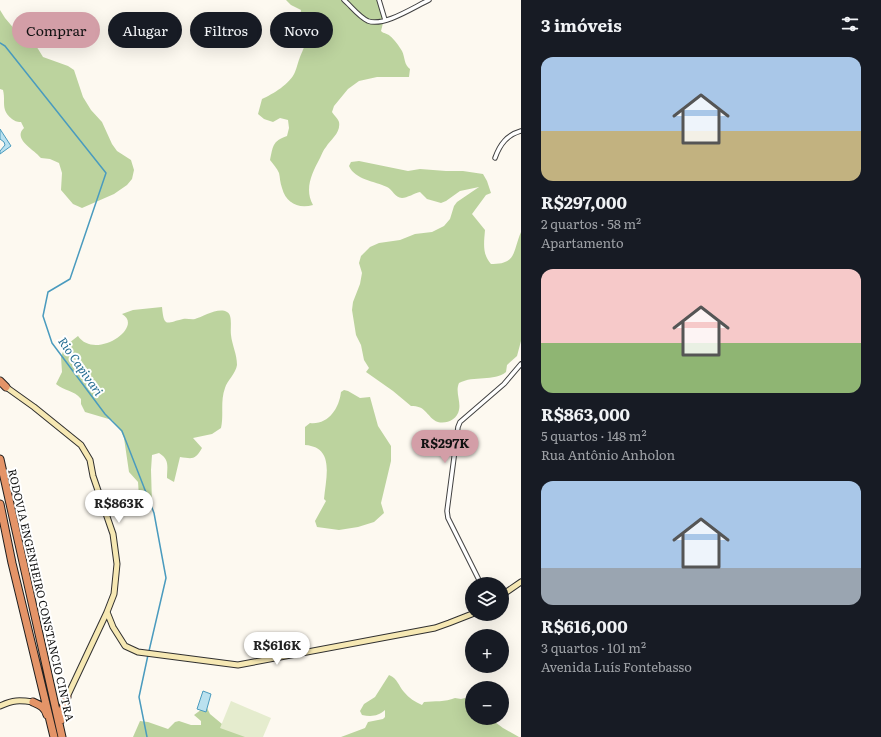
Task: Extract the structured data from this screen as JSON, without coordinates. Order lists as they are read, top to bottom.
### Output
{
  "streets": {
    "highway": ["RODOVIA ENGENHEIRO CONSTANCIO CINTRA"]
  },
  "water": ["Rio Capivari"],
  "page": {
    "heading": "3 imóveis",
    "chip": [
      "Comprar",
      "Alugar",
      "Filtros",
      "Novo"
    ],
    "list": [
      {
        "name": "R$297,000",
        "note": "2 quartos · 58 m² · Apartamento"
      },
      {
        "name": "R$863,000",
        "note": "5 quartos · 148 m² · Rua Antônio Anholon"
      },
      {
        "name": "R$616,000",
        "note": "3 quartos · 101 m² · Avenida Luís Fontebasso"
      }
    ],
    "price": ["R$297K", "R$863K", "R$616K"],
    "map_buttons": ["+", "−"]
  }
}
